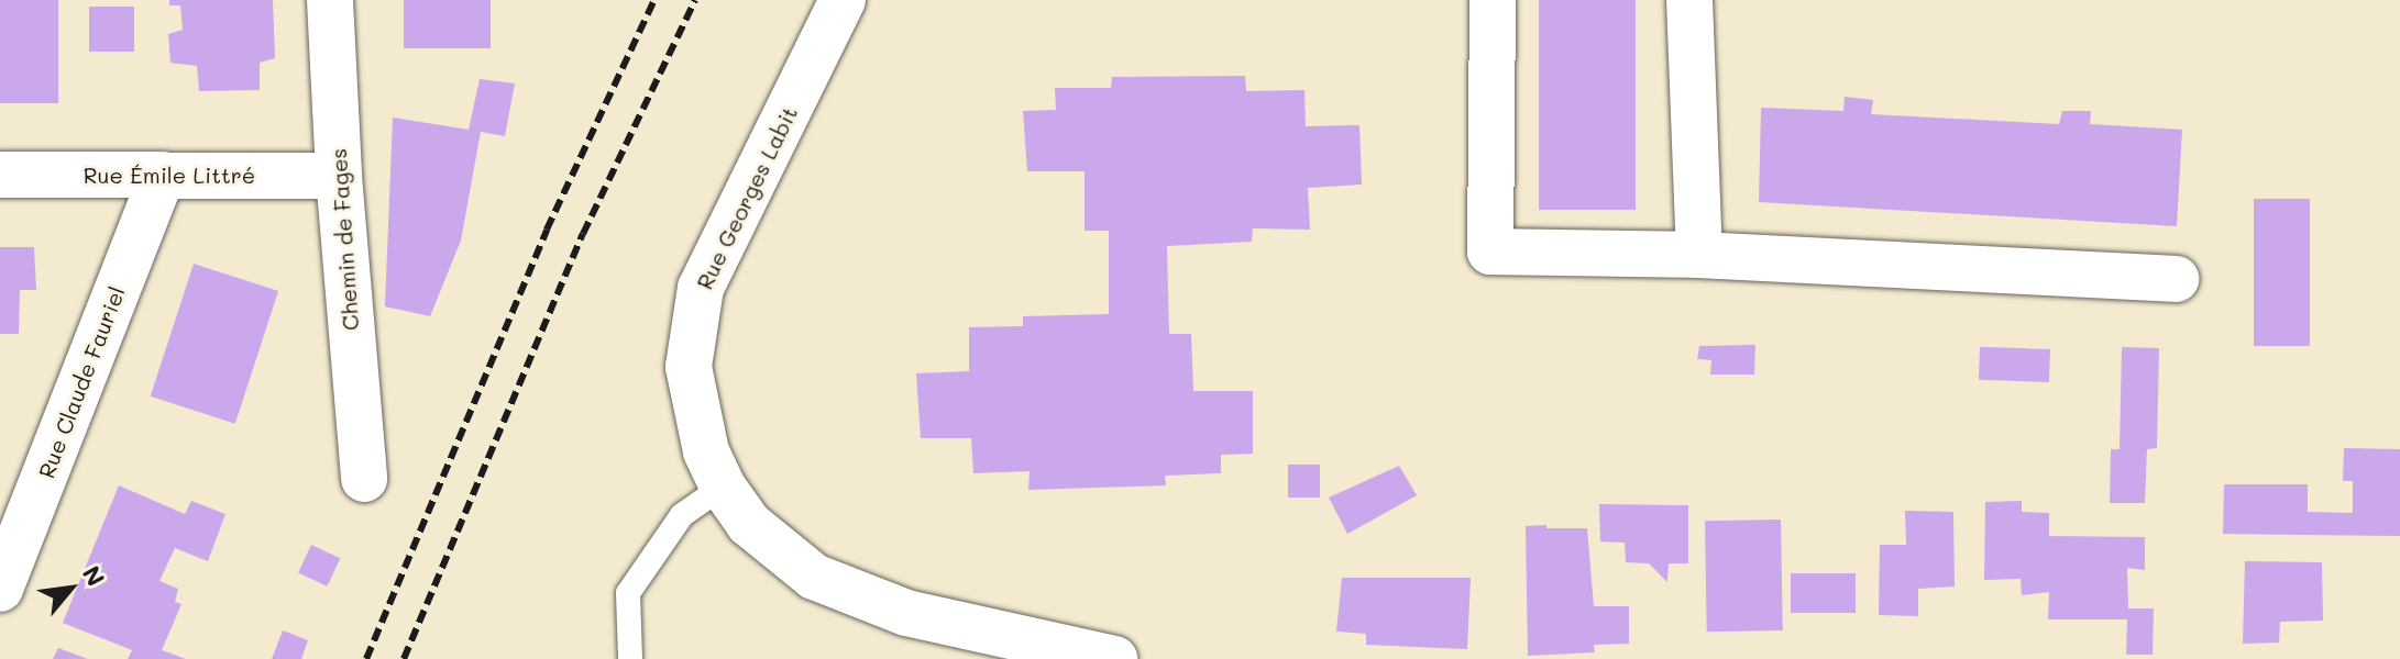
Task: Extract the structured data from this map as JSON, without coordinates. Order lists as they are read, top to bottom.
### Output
{
  "streets": {
    "street": [
      "Rue Émile Littré",
      "Rue Georges Labit",
      "Chemin de Fages",
      "Rue Claude Fauriel"
    ]
  },
  "crossings": [
    ["Rue Émile Littré", "Chemin de Fages"],
    ["Rue Émile Littré", "Rue Claude Fauriel"]
  ],
  "north": "top right"
}
